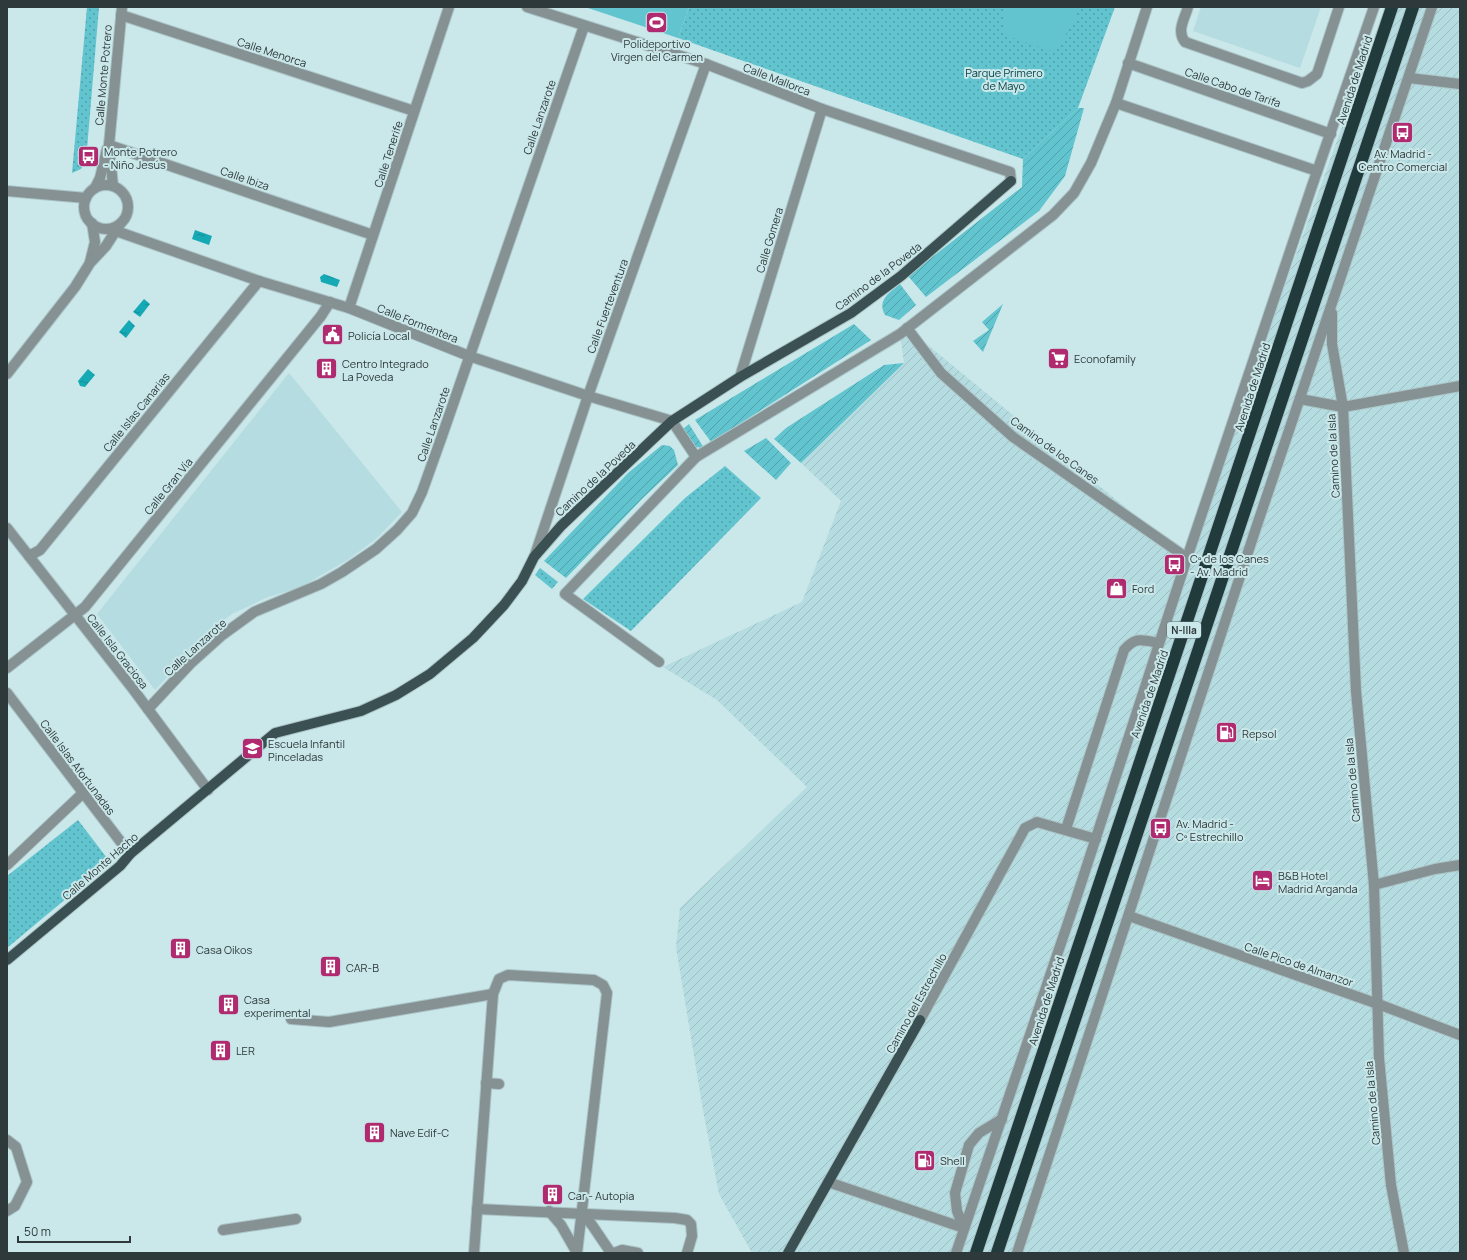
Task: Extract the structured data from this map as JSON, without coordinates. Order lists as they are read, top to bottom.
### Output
{
  "streets": {
    "highway": ["Avenida de Madrid", "N-IIIa"],
    "main road": ["Camino de la Poveda", "Calle Monte Hacho", "Camino del Estrechillo"],
    "street": [
      "Calle Menorca",
      "Calle Monte Potrero",
      "Calle Mallorca",
      "Calle Cabo de Tarifa",
      "Calle Lanzarote",
      "Calle Tenerife",
      "Calle Ibiza",
      "Calle Gomera",
      "Calle Fuerteventura",
      "Calle Formentera",
      "Calle Islas Canarias",
      "Camino de los Canes",
      "Camino de la Isla",
      "Calle Gran Vía",
      "Calle Isla Graciosa",
      "Calle Islas Afortunadas",
      "Calle Pico de Almanzor"
    ]
  },
  "crossings": [
    ["Calle Menorca", "Calle Monte Potrero"],
    ["Calle Menorca", "Calle Tenerife"],
    ["Calle Monte Potrero", "Calle Ibiza"],
    ["Calle Monte Potrero", "Calle Formentera"],
    ["Calle Mallorca", "Calle Lanzarote"],
    ["Calle Mallorca", "Calle Gomera"],
    ["Calle Mallorca", "Camino de la Poveda"],
    ["Calle Mallorca", "Calle Fuerteventura"],
    ["Calle Lanzarote", "Calle Formentera"],
    ["Calle Lanzarote", "Calle Isla Graciosa"],
    ["Calle Tenerife", "Calle Ibiza"],
    ["Calle Tenerife", "Calle Formentera"],
    ["Calle Gomera", "Camino de la Poveda"],
    ["Camino de la Poveda", "Calle Fuerteventura"],
    ["Camino de la Poveda", "Calle Formentera"],
    ["Camino de la Poveda", "Calle Isla Graciosa"],
    ["Camino de la Poveda", "Calle Monte Hacho"],
    ["Calle Fuerteventura", "Calle Formentera"],
    ["Calle Formentera", "Calle Islas Canarias"],
    ["Calle Formentera", "Calle Gran Vía"],
    ["Calle Islas Canarias", "Calle Isla Graciosa"],
    ["Camino de la Isla", "Calle Pico de Almanzor"],
    ["Calle Gran Vía", "Calle Isla Graciosa"],
    ["Calle Isla Graciosa", "Calle Monte Hacho"],
    ["Calle Islas Afortunadas", "Calle Monte Hacho"]
  ],
  "parks": ["Parque Primero de Mayo"],
  "places": {
    "sports": ["Polideportivo Virgen del Carmen"],
    "bus stop": [
      "Av. Madrid - Centro Comercial",
      "Monte Potrero - Niño Jesús",
      "Cº de los Canes - Av. Madrid",
      "Av. Madrid - Cº Estrechillo"
    ],
    "public building": ["Policía Local"],
    "supermarket": ["Econofamily"],
    "building": [
      "Centro Integrado La Poveda",
      "Casa Oikos",
      "CAR-B",
      "Casa experimental",
      "LER",
      "Nave Edif-C",
      "Car - Autopia"
    ],
    "shop": ["Ford"],
    "fuel station": ["Repsol", "Shell"],
    "school or university": ["Escuela Infantil Pinceladas"],
    "hotel": ["B&B Hotel Madrid Arganda"]
  },
  "scale_bar": "50 m"
}
